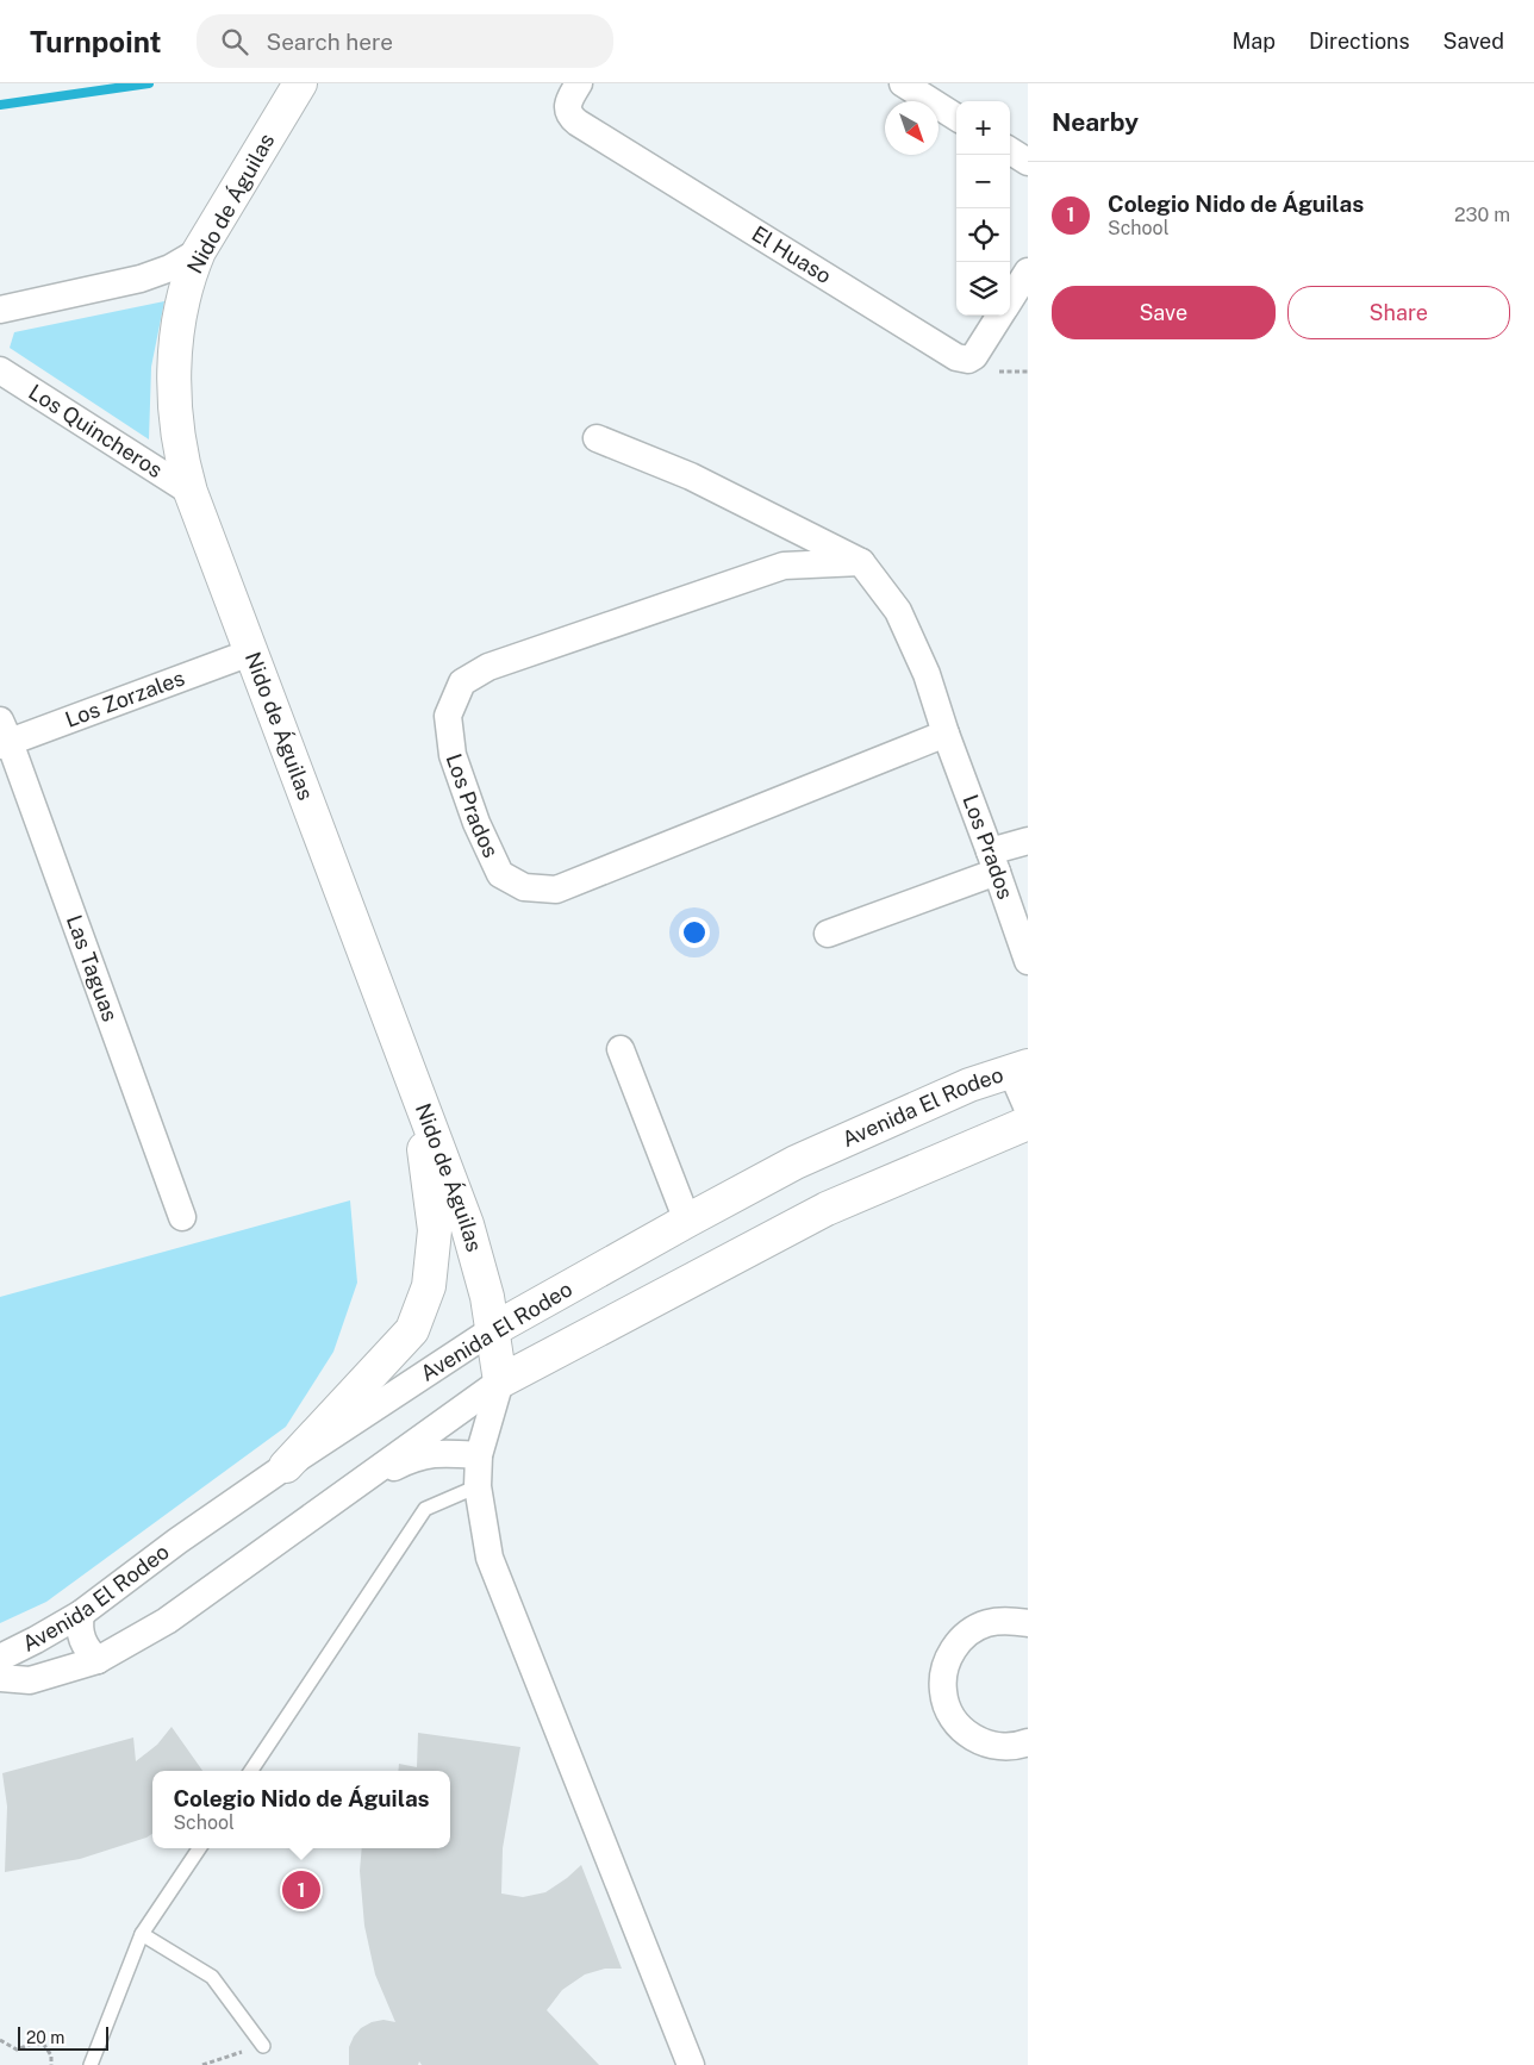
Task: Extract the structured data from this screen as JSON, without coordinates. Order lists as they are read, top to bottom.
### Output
{
  "streets": {
    "street": [
      "Nido de Águilas",
      "El Huaso",
      "Los Quincheros",
      "Los Zorzales",
      "Los Prados",
      "Las Taguas",
      "Avenida El Rodeo"
    ]
  },
  "crossings": [
    ["Nido de Águilas", "Los Quincheros"],
    ["Nido de Águilas", "Los Zorzales"],
    ["Nido de Águilas", "Avenida El Rodeo"],
    ["Los Zorzales", "Las Taguas"]
  ],
  "scale_bar": "20 m",
  "north": "bottom right",
  "page": {
    "header": "Turnpoint",
    "search": "Search here",
    "nav": ["Map", "Directions", "Saved"],
    "heading": "Nearby",
    "map_buttons": ["+", "−"],
    "list": [
      {
        "mark": "1",
        "name": "Colegio Nido de Águilas",
        "note": "School",
        "value": "230 m"
      }
    ],
    "buttons": ["Save", "Share"],
    "popup": ["Colegio Nido de Águilas", "School"],
    "pins": "1",
    "scale": "20 m"
  }
}
